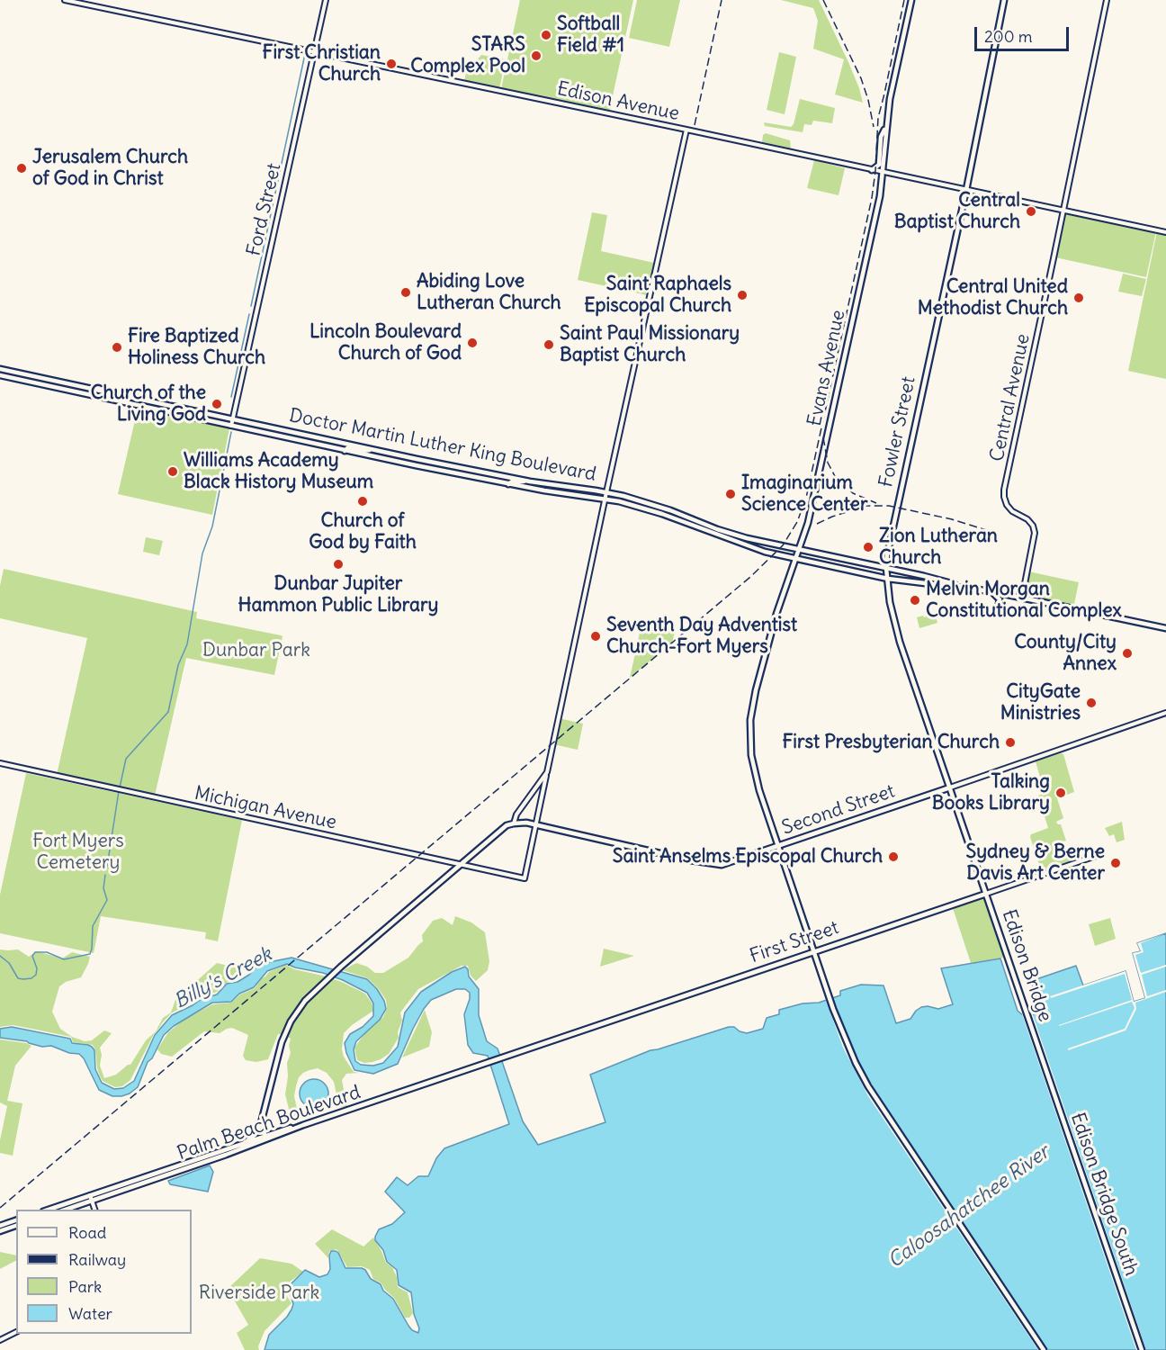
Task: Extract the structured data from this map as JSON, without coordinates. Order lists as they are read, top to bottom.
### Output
{
  "streets": {
    "main road": [
      "Evans Avenue",
      "Fowler Street",
      "Doctor Martin Luther King Boulevard",
      "Second Street",
      "First Street",
      "Edison Bridge",
      "Palm Beach Boulevard",
      "Edison Bridge South"
    ],
    "street": [
      "Edison Avenue",
      "Ford Street",
      "Central Avenue",
      "Michigan Avenue"
    ]
  },
  "crossings": [
    ["Edison Avenue", "Ford Street"],
    ["Edison Avenue", "Evans Avenue"],
    ["Edison Avenue", "Central Avenue"],
    ["Edison Avenue", "Fowler Street"],
    ["Ford Street", "Doctor Martin Luther King Boulevard"],
    ["Evans Avenue", "Doctor Martin Luther King Boulevard"],
    ["Evans Avenue", "Second Street"],
    ["Evans Avenue", "First Street"],
    ["Fowler Street", "Doctor Martin Luther King Boulevard"],
    ["Fowler Street", "Second Street"],
    ["Fowler Street", "First Street"],
    ["Fowler Street", "Edison Bridge"],
    ["Michigan Avenue", "Second Street"],
    ["First Street", "Edison Bridge"],
    ["First Street", "Palm Beach Boulevard"],
    ["Edison Bridge", "Edison Bridge South"]
  ],
  "water": ["Billy's Creek", "Caloosahatchee River"],
  "parks": ["Dunbar Park", "Fort Myers Cemetery", "Riverside Park"],
  "places": [
    "Softball Field #1",
    "STARS Complex Pool",
    "First Christian Church",
    "Jerusalem Church of God in Christ",
    "Central Baptist Church",
    "Abiding Love Lutheran Church",
    "Saint Raphaels Episcopal Church",
    "Central United Methodist Church",
    "Lincoln Boulevard Church of God",
    "Saint Paul Missionary Baptist Church",
    "Fire Baptized Holiness Church",
    "Church of the Living God",
    "Williams Academy Black History Museum",
    "Imaginarium Science Center",
    "Church of God by Faith",
    "Zion Lutheran Church",
    "Dunbar Jupiter Hammon Public Library",
    "Melvin Morgan Constitutional Complex",
    "Seventh Day Adventist Church-Fort Myers",
    "County/City Annex",
    "CityGate Ministries",
    "First Presbyterian Church",
    "Talking Books Library",
    "Saint Anselms Episcopal Church",
    "Sydney & Berne Davis Art Center"
  ],
  "legend": [
    "Road",
    "Railway",
    "Park",
    "Water"
  ],
  "scale_bar": "200 m"
}
